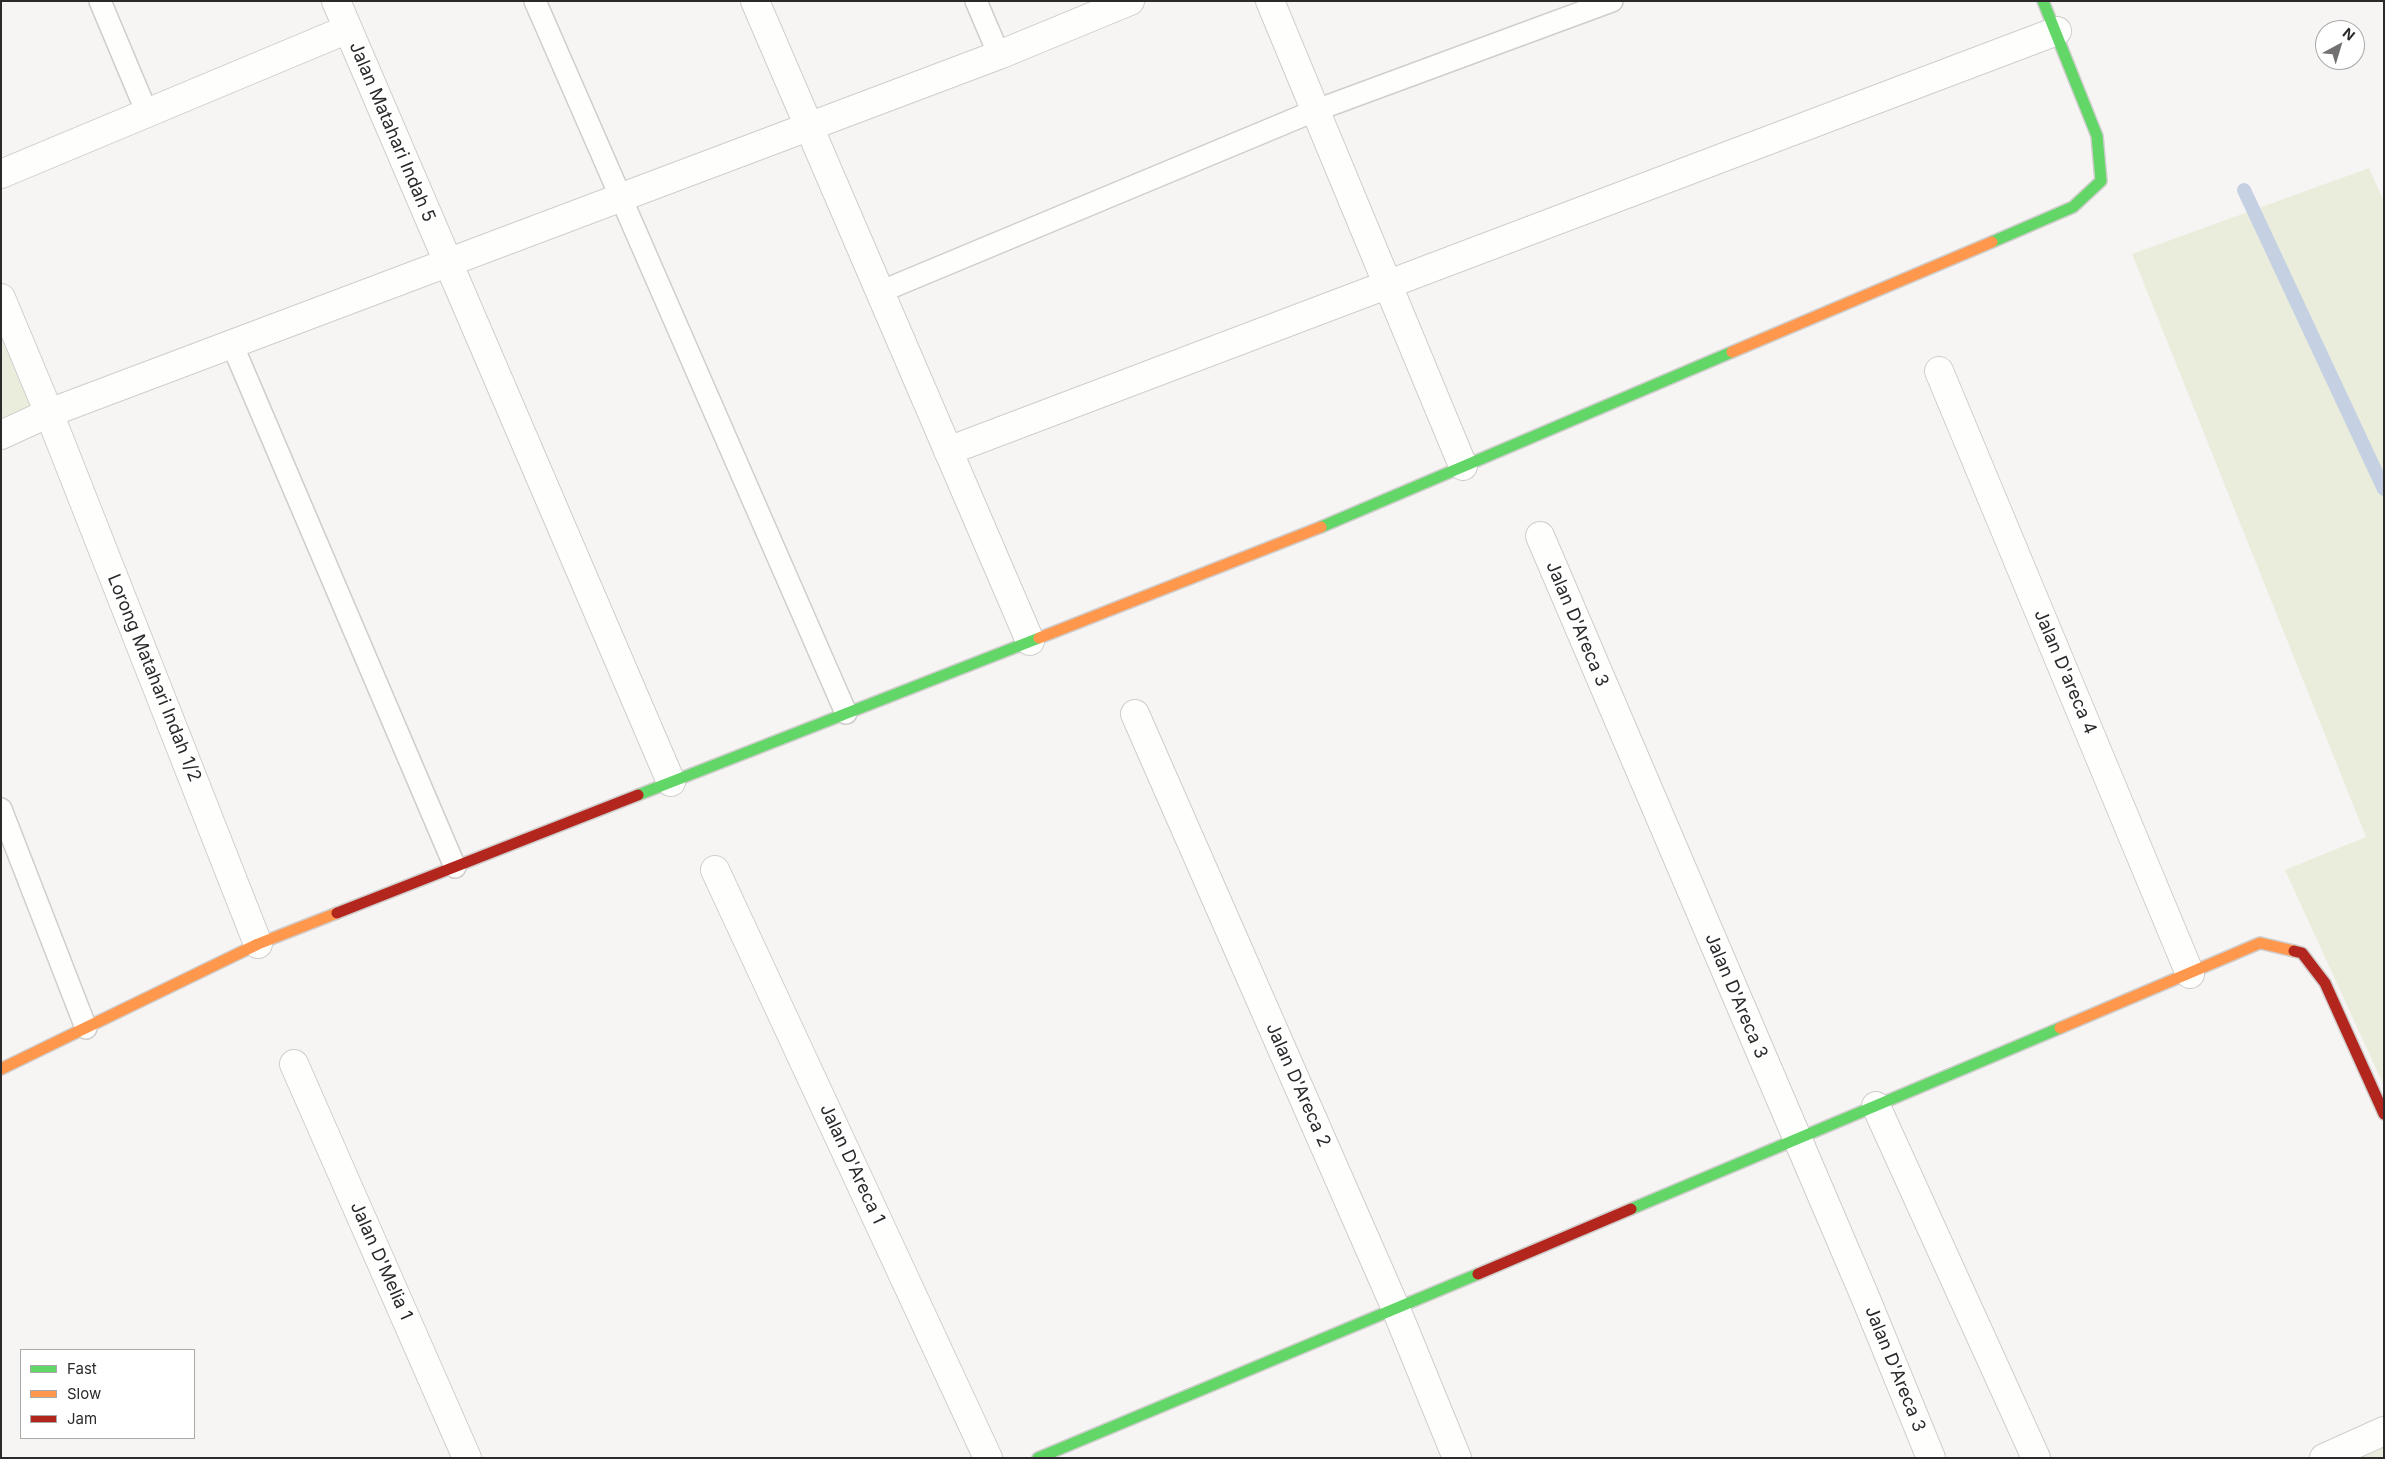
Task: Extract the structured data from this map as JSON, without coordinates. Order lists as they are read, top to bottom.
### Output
{
  "streets": {
    "street": [
      "Jalan Matahari Indah 5",
      "Jalan D'Areca 3",
      "Jalan D'areca 4",
      "Lorong Matahari Indah 1/2",
      "Jalan D'Areca 2",
      "Jalan D'Areca 1",
      "Jalan D'Melia 1"
    ]
  },
  "legend": ["Fast", "Slow", "Jam"],
  "north": "top right"
}
